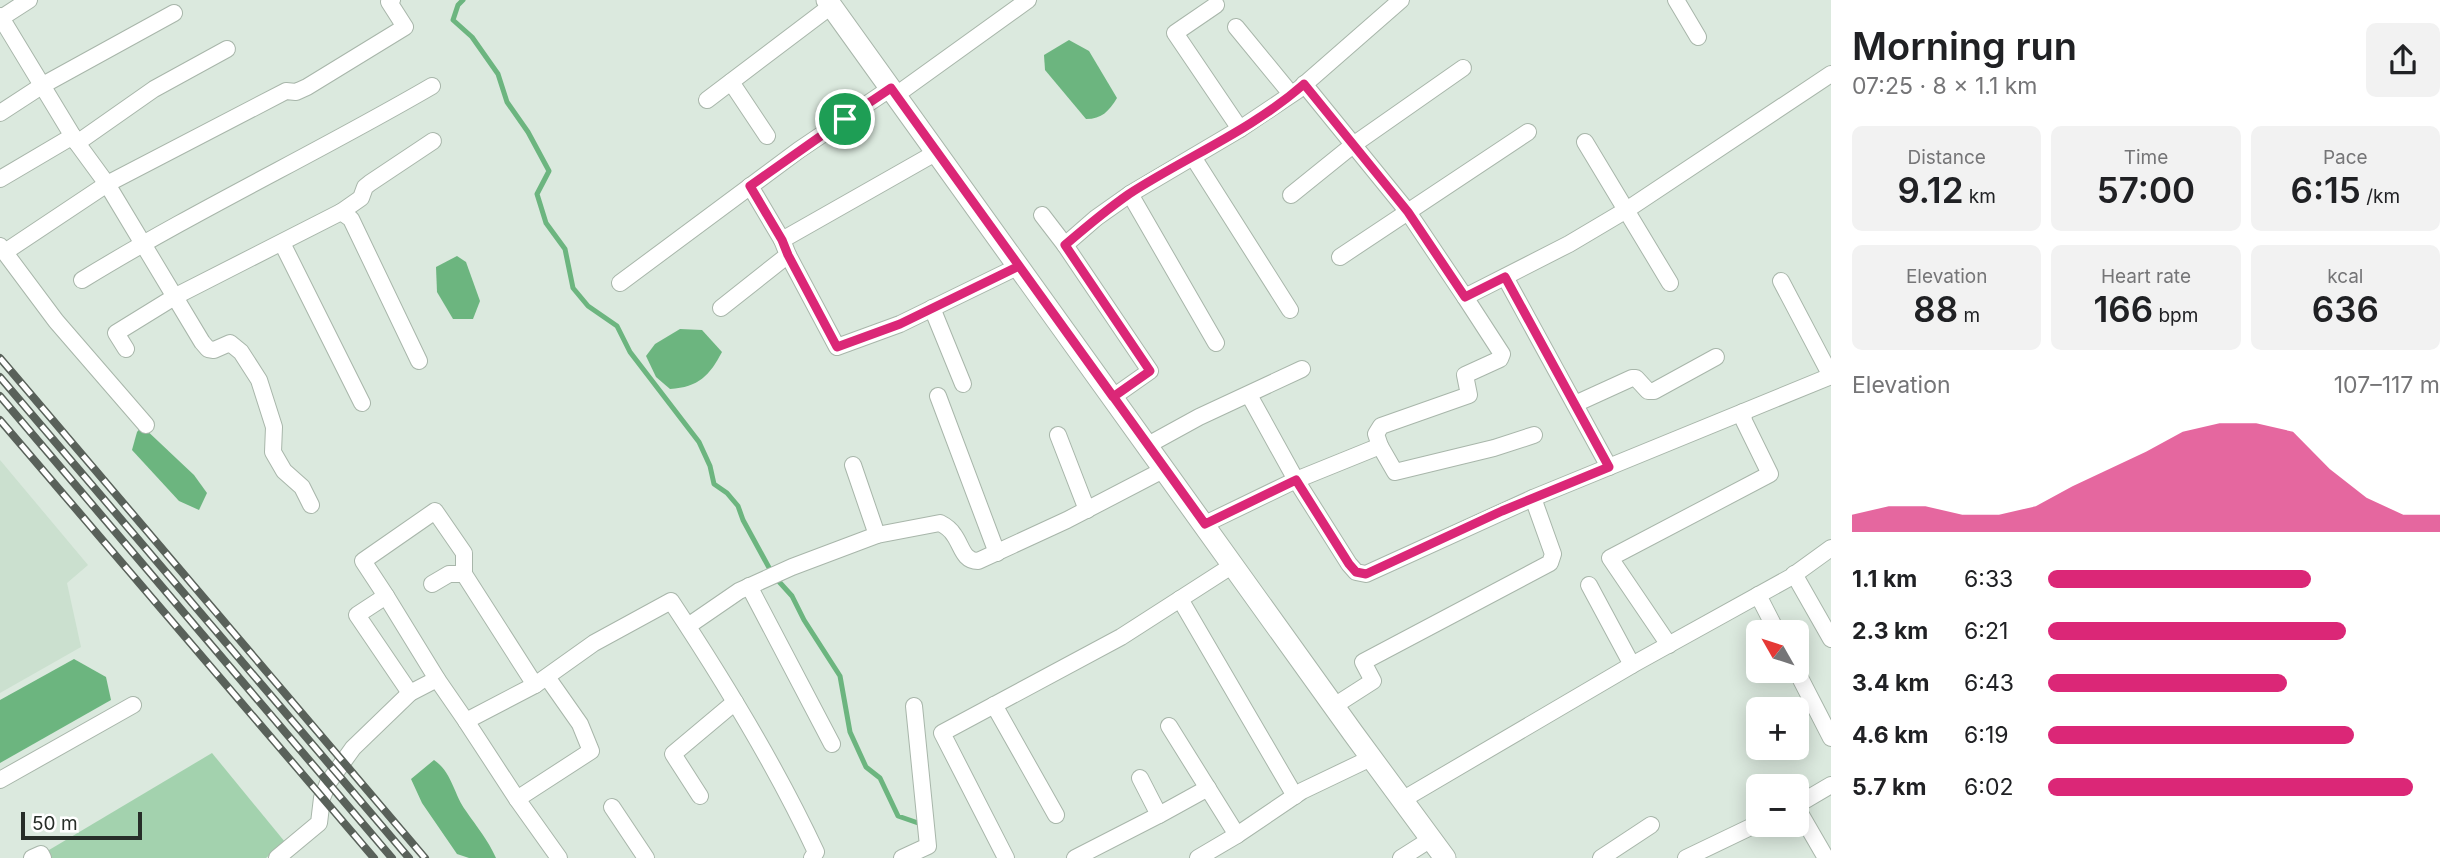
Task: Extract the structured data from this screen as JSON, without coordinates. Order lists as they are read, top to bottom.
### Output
{
  "scale_bar": "50 m",
  "north": "top left",
  "page": {
    "heading": ["Morning run", "07:25 · 8 × 1.1 km"],
    "stats": [
      ["Distance", "9.12 km"],
      ["Time", "57:00"],
      ["Pace", "6:15 /km"],
      ["Elevation", "88 m"],
      ["Heart rate", "166 bpm"],
      ["kcal", "636"]
    ],
    "chart": ["Elevation", "107–117 m"],
    "list": [
      {
        "name": "1.1 km",
        "note": "6:33"
      },
      {
        "name": "2.3 km",
        "note": "6:21"
      },
      {
        "name": "3.4 km",
        "note": "6:43"
      },
      {
        "name": "4.6 km",
        "note": "6:19"
      },
      {
        "name": "5.7 km",
        "note": "6:02"
      }
    ],
    "map_buttons": ["+", "−"],
    "scale": "50 m"
  }
}
